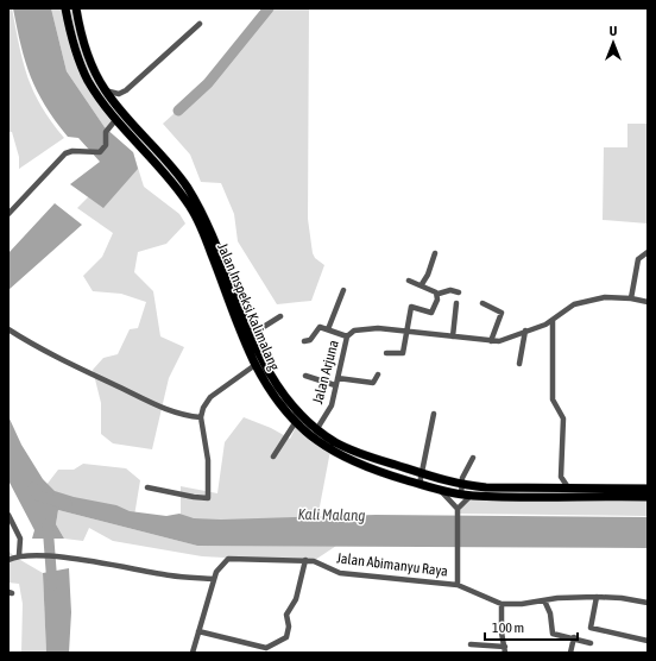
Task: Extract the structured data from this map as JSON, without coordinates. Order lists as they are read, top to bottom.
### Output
{
  "streets": {
    "main road": ["Jalan Inspeksi Kalimalang"],
    "street": ["Jalan Arjuna", "Jalan Abimanyu Raya"]
  },
  "crossings": [
    ["Jalan Inspeksi Kalimalang", "Jalan Arjuna"]
  ],
  "water": ["Kali Malang"],
  "scale_bar": "100 m",
  "north": "top"
}
